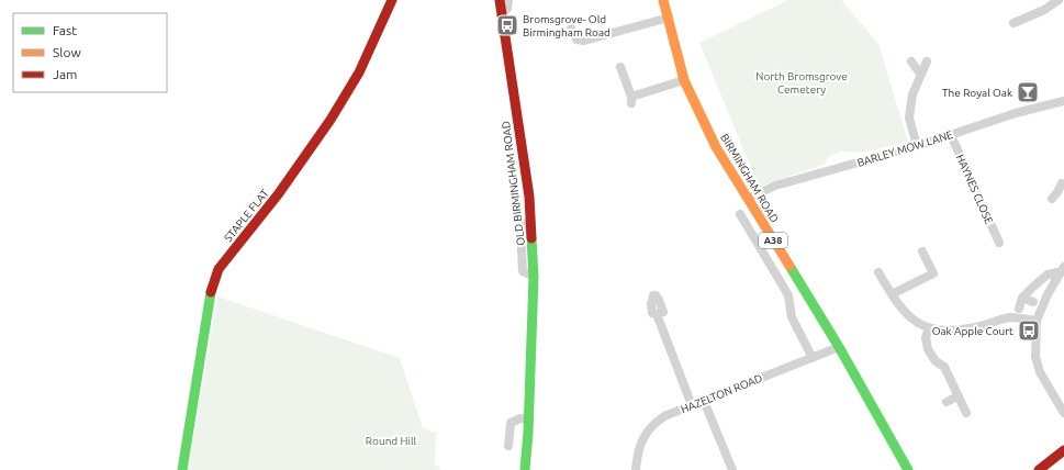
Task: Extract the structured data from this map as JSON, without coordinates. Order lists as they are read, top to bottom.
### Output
{
  "streets": {
    "main road": [
      "BIRMINGHAM ROAD",
      "OLD BIRMINGHAM ROAD",
      "STAPLE FLAT",
      "A38"
    ],
    "street": ["BARLEY MOW LANE", "HAYNES CLOSE", "HAZELTON ROAD"]
  },
  "crossings": [
    ["BARLEY MOW LANE", "BIRMINGHAM ROAD"],
    ["BARLEY MOW LANE", "HAYNES CLOSE"],
    ["BIRMINGHAM ROAD", "HAZELTON ROAD"]
  ],
  "parks": ["North Bromsgrove Cemetery", "Round Hill"],
  "places": {
    "bus stop": ["Bromsgrove- Old Birmingham Road", "Oak Apple Court"],
    "bar": ["The Royal Oak"]
  },
  "legend": ["Fast", "Slow", "Jam"]
}
